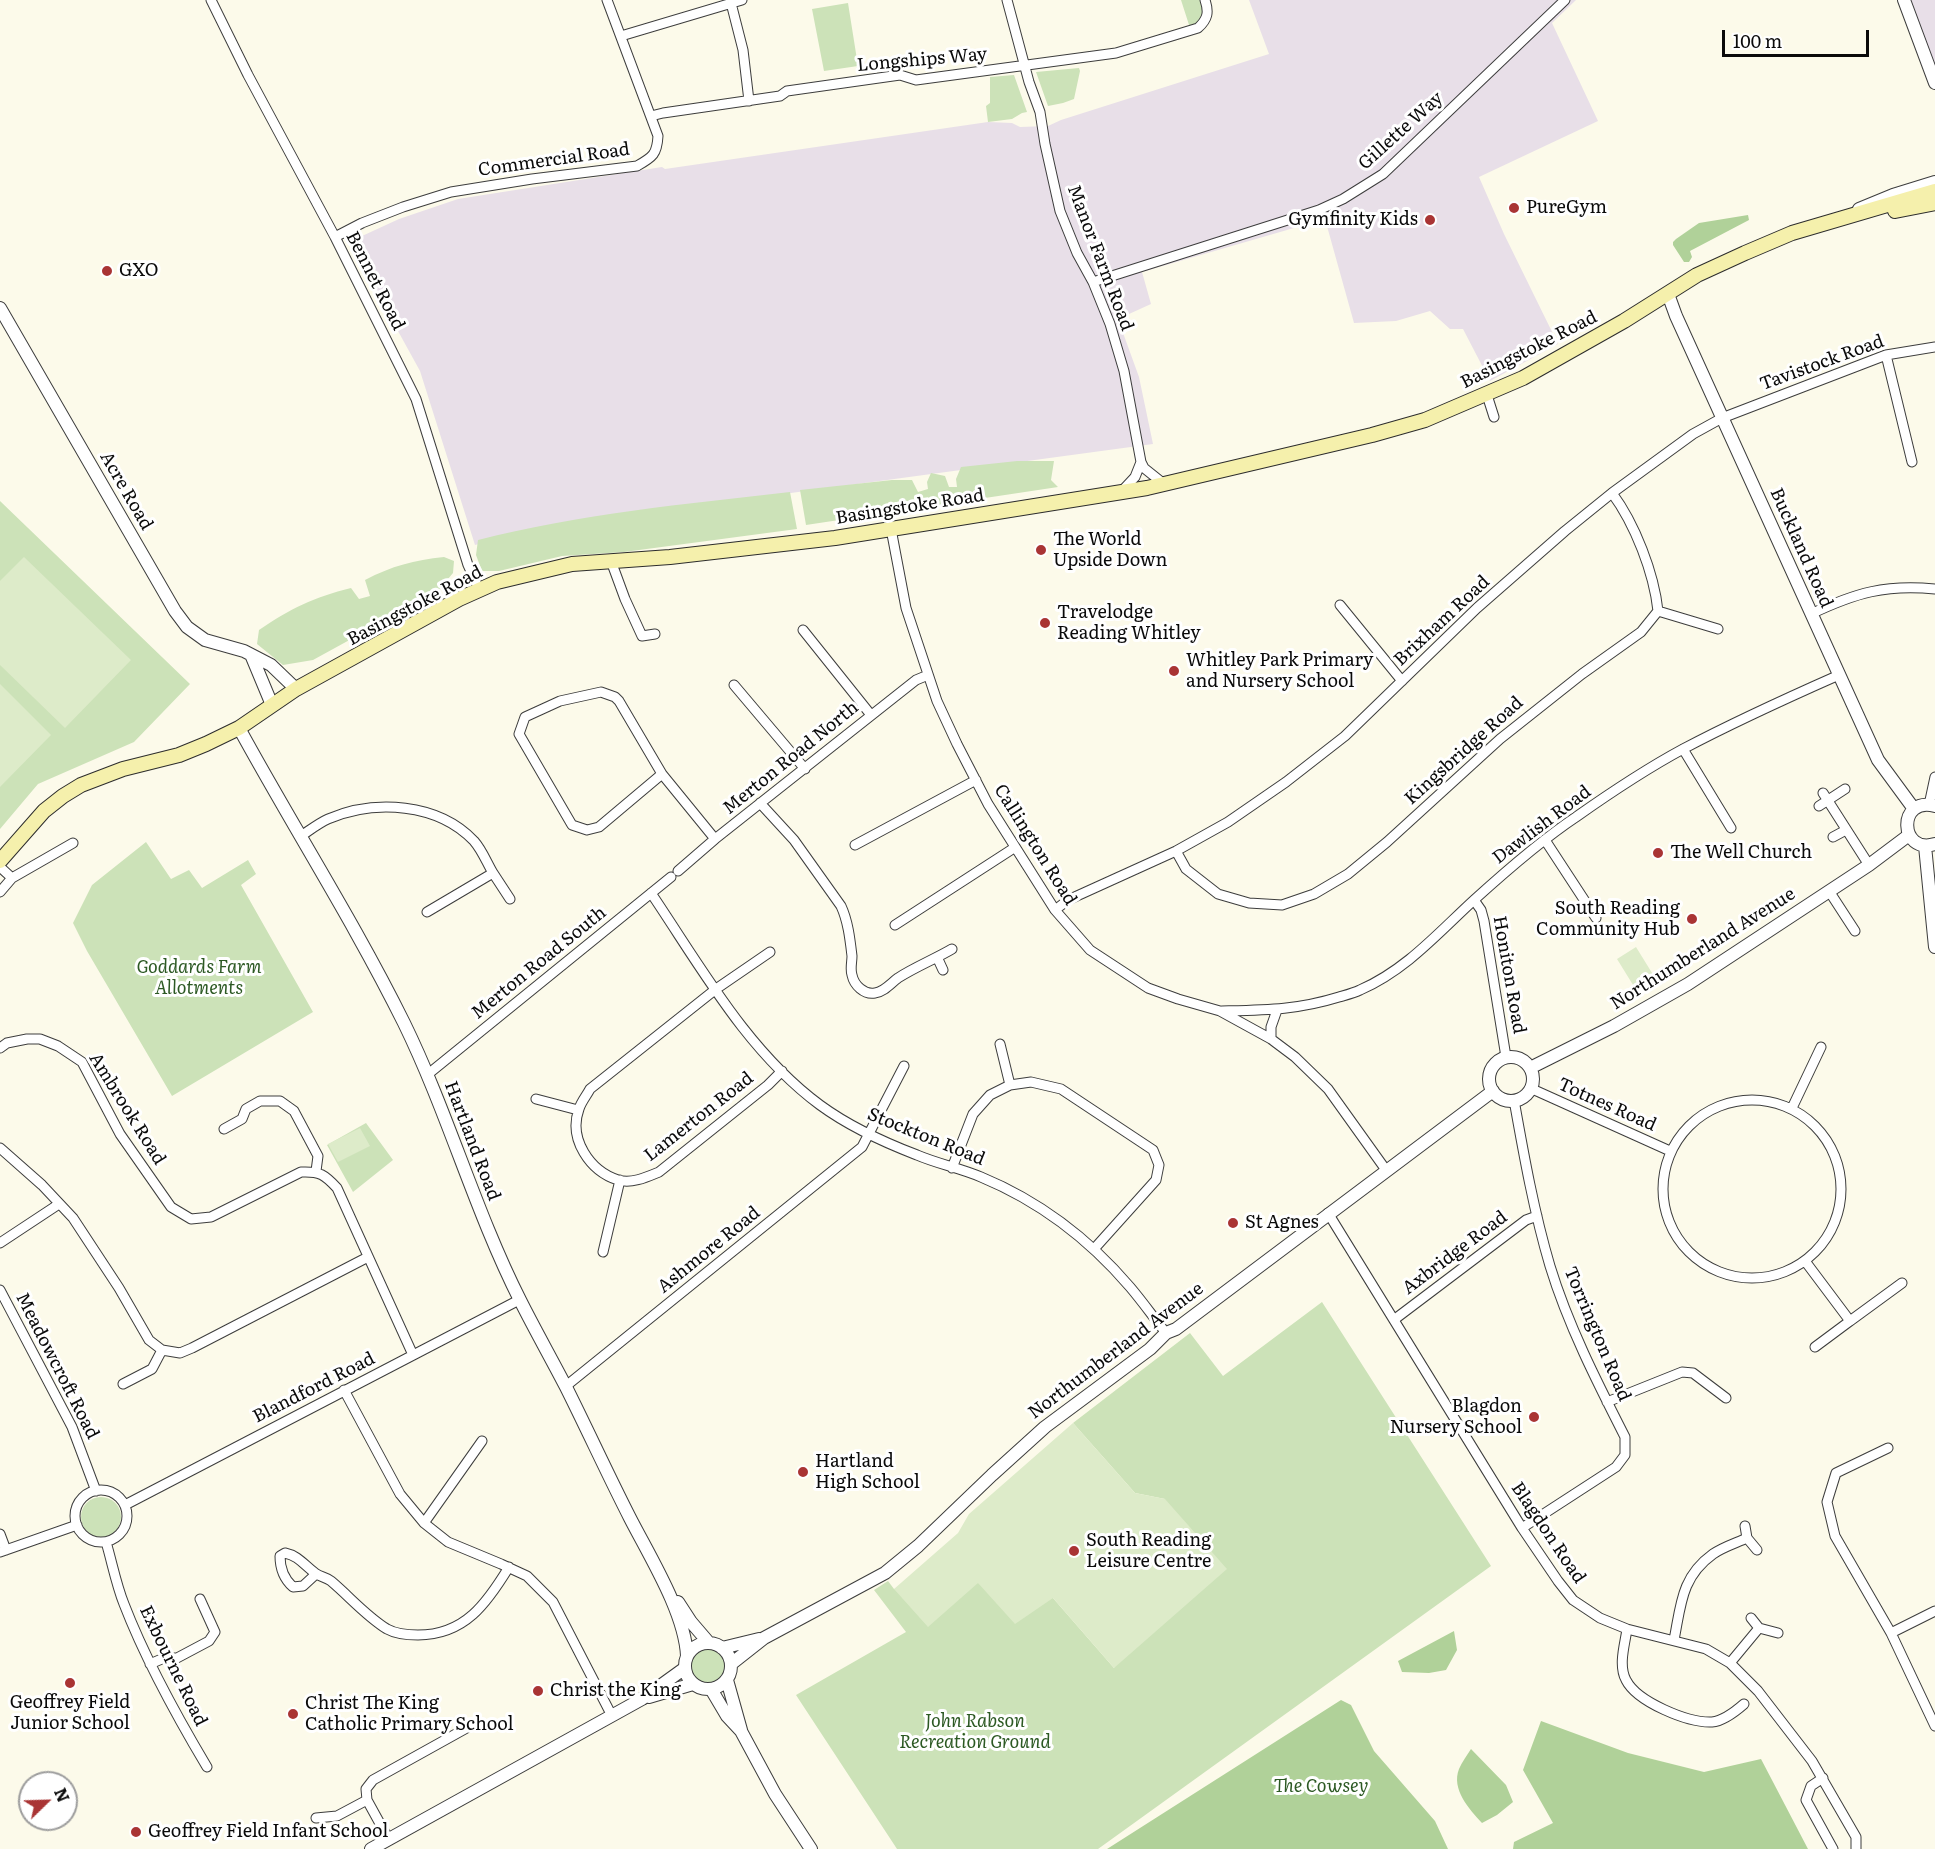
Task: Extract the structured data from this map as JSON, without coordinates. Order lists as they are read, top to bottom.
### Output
{
  "streets": {
    "main road": ["Basingstoke Road"],
    "street": [
      "Longships Way",
      "Gillette Way",
      "Commercial Road",
      "Manor Farm Road",
      "Bennet Road",
      "Tavistock Road",
      "Acre Road",
      "Buckland Road",
      "Brixham Road",
      "Kingsbridge Road",
      "Merton Road North",
      "Dawlish Road",
      "Callington Road",
      "Northumberland Avenue",
      "Merton Road South",
      "Honiton Road",
      "Totnes Road",
      "Ambrook Road",
      "Lamerton Road",
      "Stockton Road",
      "Hartland Road",
      "Ashmore Road",
      "Axbridge Road",
      "Torrington Road",
      "Meadowcroft Road",
      "Blandford Road",
      "Blagdon Road",
      "Exbourne Road"
    ]
  },
  "crossings": [
    ["Longships Way", "Commercial Road"],
    ["Longships Way", "Manor Farm Road"],
    ["Gillette Way", "Manor Farm Road"],
    ["Commercial Road", "Bennet Road"],
    ["Bennet Road", "Basingstoke Road"],
    ["Basingstoke Road", "Acre Road"],
    ["Basingstoke Road", "Buckland Road"],
    ["Basingstoke Road", "Callington Road"],
    ["Basingstoke Road", "Hartland Road"],
    ["Tavistock Road", "Buckland Road"],
    ["Tavistock Road", "Brixham Road"],
    ["Buckland Road", "Brixham Road"],
    ["Buckland Road", "Dawlish Road"],
    ["Brixham Road", "Kingsbridge Road"],
    ["Brixham Road", "Callington Road"],
    ["Merton Road North", "Callington Road"],
    ["Merton Road North", "Merton Road South"],
    ["Dawlish Road", "Callington Road"],
    ["Dawlish Road", "Honiton Road"],
    ["Callington Road", "Northumberland Avenue"],
    ["Northumberland Avenue", "Honiton Road"],
    ["Northumberland Avenue", "Totnes Road"],
    ["Northumberland Avenue", "Stockton Road"],
    ["Northumberland Avenue", "Hartland Road"],
    ["Northumberland Avenue", "Torrington Road"],
    ["Northumberland Avenue", "Blagdon Road"],
    ["Merton Road South", "Stockton Road"],
    ["Merton Road South", "Hartland Road"],
    ["Honiton Road", "Totnes Road"],
    ["Honiton Road", "Torrington Road"],
    ["Totnes Road", "Torrington Road"],
    ["Lamerton Road", "Stockton Road"],
    ["Stockton Road", "Ashmore Road"],
    ["Hartland Road", "Ashmore Road"],
    ["Hartland Road", "Blandford Road"],
    ["Axbridge Road", "Torrington Road"],
    ["Axbridge Road", "Blagdon Road"],
    ["Torrington Road", "Blagdon Road"],
    ["Meadowcroft Road", "Blandford Road"],
    ["Meadowcroft Road", "Exbourne Road"],
    ["Blandford Road", "Exbourne Road"]
  ],
  "parks": ["Goddards Farm Allotments", "John Rabson Recreation Ground", "The Cowsey"],
  "places": [
    "PureGym",
    "Gymfinity Kids",
    "GXO",
    "The World Upside Down",
    "Travelodge Reading Whitley",
    "Whitley Park Primary and Nursery School",
    "The Well Church",
    "South Reading Community Hub",
    "St Agnes",
    "Blagdon Nursery School",
    "Hartland High School",
    "South Reading Leisure Centre",
    "Geoffrey Field Junior School",
    "Christ the King",
    "Christ The King Catholic Primary School",
    "Geoffrey Field Infant School"
  ],
  "scale_bar": "100 m",
  "north": "top right"
}
